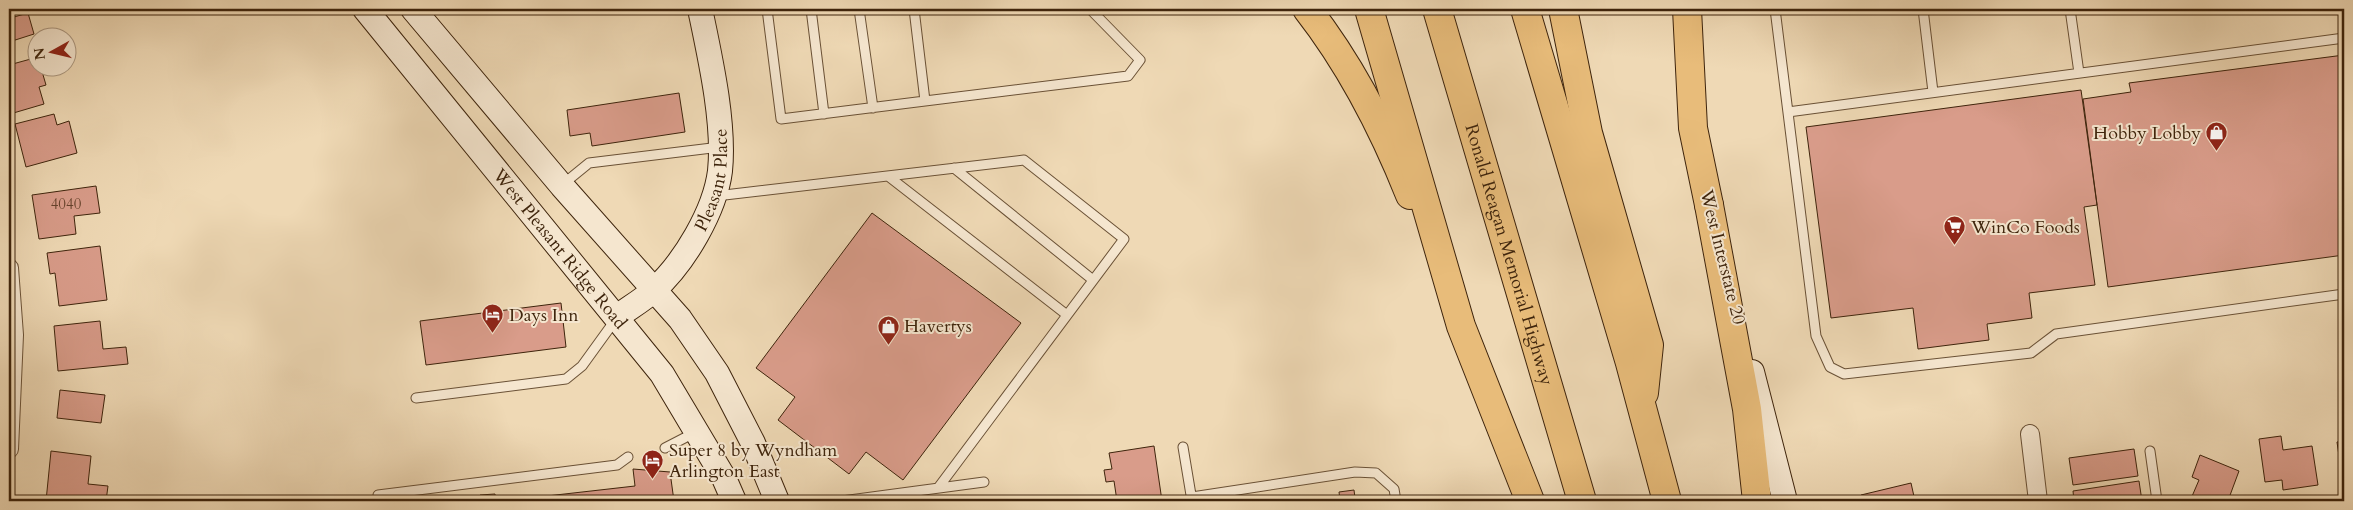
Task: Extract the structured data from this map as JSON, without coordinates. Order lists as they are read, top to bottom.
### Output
{
  "streets": {
    "main road": ["Ronald Reagan Memorial Highway", "West Interstate 20"],
    "street": ["Pleasant Place", "West Pleasant Ridge Road"]
  },
  "crossings": [
    ["Pleasant Place", "West Pleasant Ridge Road"]
  ],
  "places": {
    "shop": ["Hobby Lobby", "Havertys"],
    "supermarket": ["WinCo Foods"],
    "hotel": ["Days Inn", "Super 8 by Wyndham Arlington East"]
  },
  "house_numbers": ["4040"],
  "north": "left"
}
